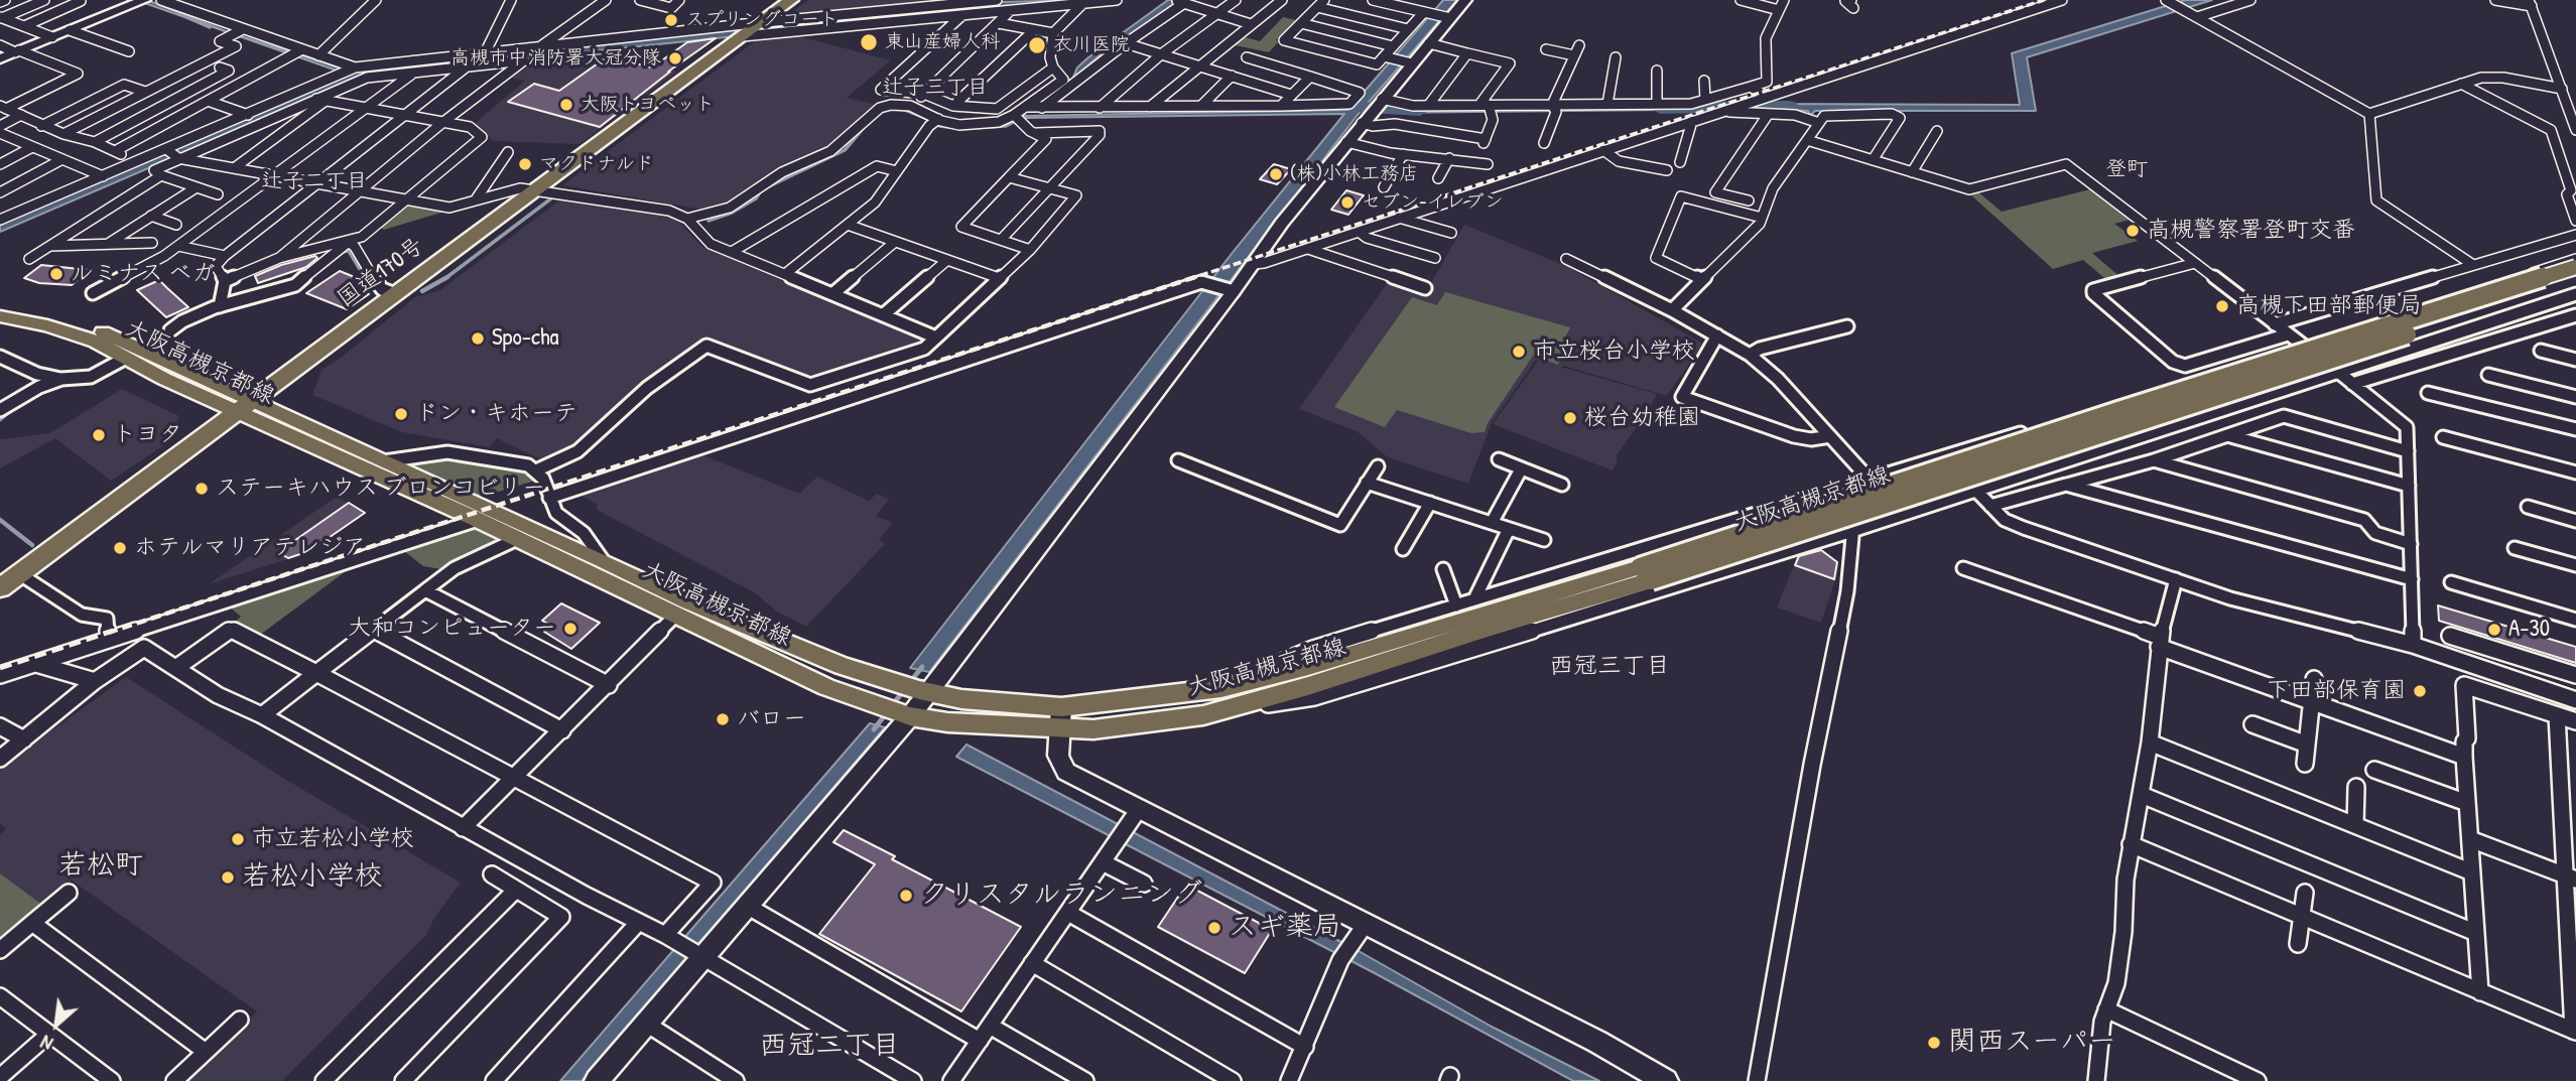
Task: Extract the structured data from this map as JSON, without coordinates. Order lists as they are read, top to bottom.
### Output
{
  "streets": {
    "highway": ["国道170号"],
    "main road": ["大阪高槻京都線"]
  },
  "crossings": [
    ["国道170号", "大阪高槻京都線"]
  ],
  "districts": [
    "辻子三丁目",
    "登町",
    "辻子二丁目",
    "西冠三丁目",
    "若松町",
    "西冠二丁目"
  ],
  "places": [
    "スプリングコート",
    "東山産婦人科",
    "衣川医院",
    "高槻市中消防署大冠分隊",
    "大阪トヨペット",
    "マクドナルド",
    "(株)小林工務店",
    "セブン-イレブン",
    "高槻警察署登町交番",
    "ルミナス ベガ",
    "高槻下田部郵便局",
    "Spo-cha",
    "市立桜台小学校",
    "ドン・キホーテ",
    "桜台幼稚園",
    "トヨタ",
    "ステーキハウス ブロンコビリー",
    "ホテルマリアテレジア",
    "大和コンピューター",
    "A-30",
    "下田部保育園",
    "バロー",
    "市立若松小学校",
    "若松小学校",
    "クリスタルランニング",
    "スギ薬局",
    "関西スーパー"
  ],
  "north": "bottom left"
}
